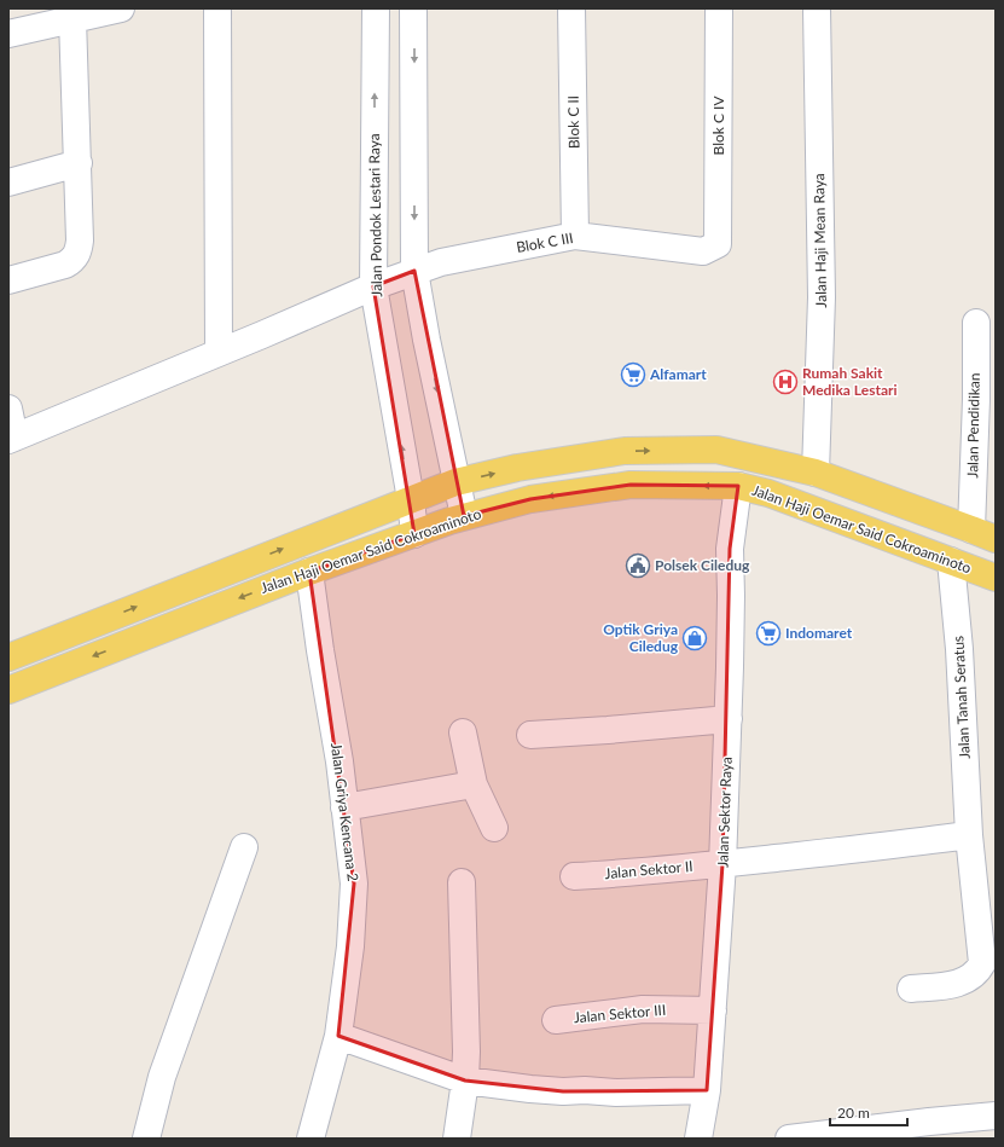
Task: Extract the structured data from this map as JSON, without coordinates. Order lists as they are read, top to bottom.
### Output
{
  "streets": {
    "main road": ["Jalan Haji Oemar Said Cokroaminoto"],
    "street": [
      "Blok C II",
      "Blok C IV",
      "Jalan Pondok Lestari Raya",
      "Jalan Haji Mean Raya",
      "Blok C III",
      "Jalan Pendidikan",
      "Jalan Tanah Seratus",
      "Jalan Griya Kencana 2",
      "Jalan Sektor Raya",
      "Jalan Sektor II",
      "Jalan Sektor III"
    ]
  },
  "crossings": [
    ["Blok C II", "Blok C III"],
    ["Blok C IV", "Blok C III"],
    ["Jalan Pondok Lestari Raya", "Blok C III"],
    ["Jalan Pondok Lestari Raya", "Jalan Haji Oemar Said Cokroaminoto"],
    ["Jalan Haji Mean Raya", "Jalan Haji Oemar Said Cokroaminoto"],
    ["Jalan Pendidikan", "Jalan Haji Oemar Said Cokroaminoto"],
    ["Jalan Haji Oemar Said Cokroaminoto", "Jalan Tanah Seratus"],
    ["Jalan Haji Oemar Said Cokroaminoto", "Jalan Griya Kencana 2"],
    ["Jalan Haji Oemar Said Cokroaminoto", "Jalan Sektor Raya"],
    ["Jalan Tanah Seratus", "Jalan Sektor II"],
    ["Jalan Sektor Raya", "Jalan Sektor II"],
    ["Jalan Sektor Raya", "Jalan Sektor III"]
  ],
  "places": {
    "supermarket": ["Alfamart", "Indomaret"],
    "hospital": ["Rumah Sakit Medika Lestari"],
    "public building": ["Polsek Ciledug"],
    "shop": ["Optik Griya Ciledug"]
  },
  "scale_bar": "20 m"
}
